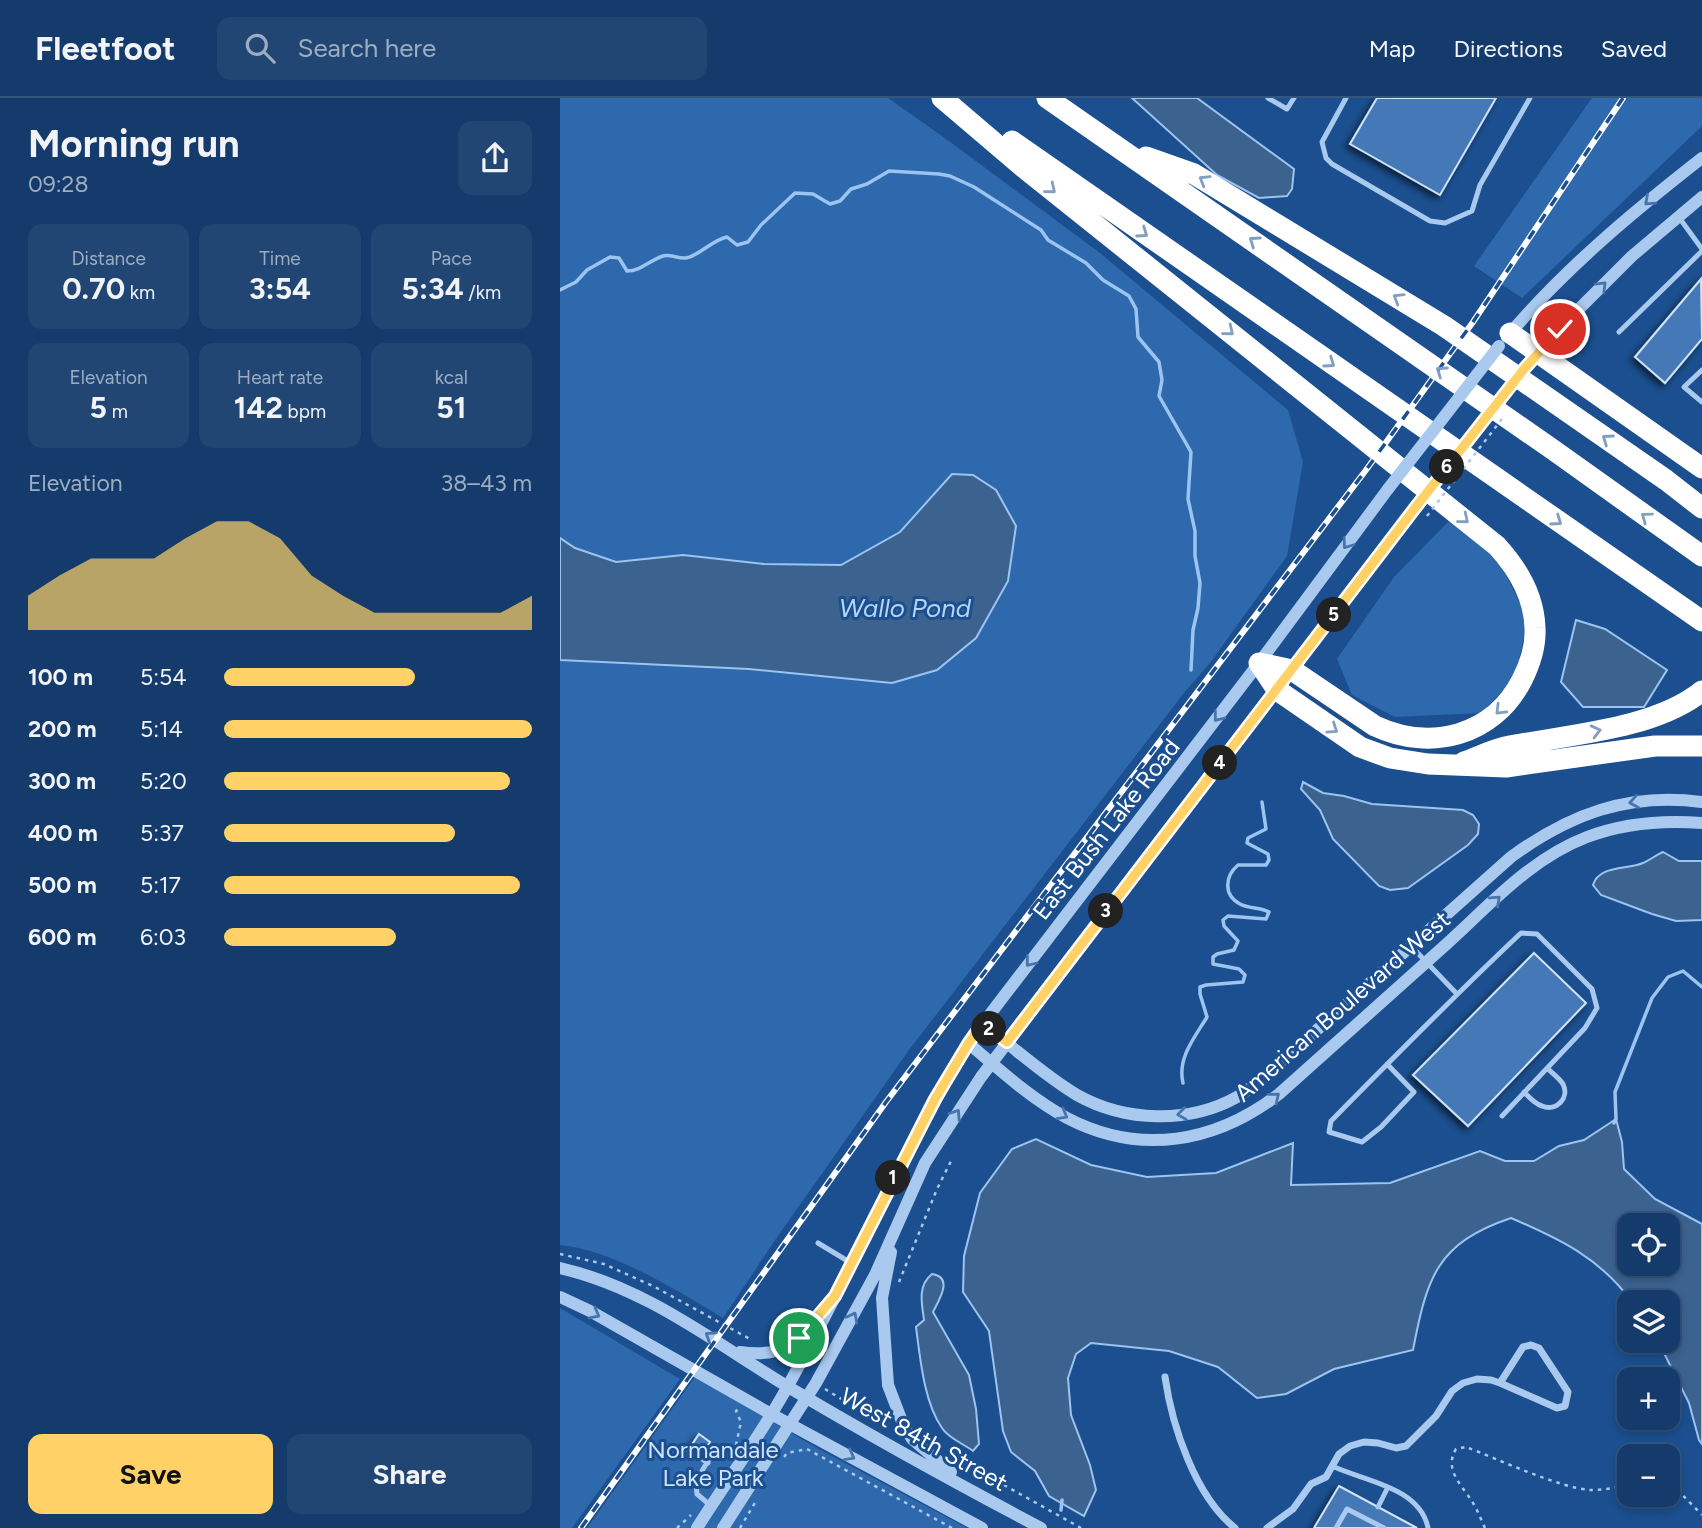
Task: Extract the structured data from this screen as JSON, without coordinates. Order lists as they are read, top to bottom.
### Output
{
  "streets": {
    "street": ["East Bush Lake Road", "American Boulevard West", "West 84th Street"]
  },
  "crossings": [
    ["East Bush Lake Road", "American Boulevard West"],
    ["East Bush Lake Road", "West 84th Street"]
  ],
  "water": ["Wallo Pond"],
  "parks": ["Normandale Lake Park"],
  "page": {
    "header": "Fleetfoot",
    "search": "Search here",
    "nav": ["Map", "Directions", "Saved"],
    "heading": ["Morning run", "09:28"],
    "stats": [
      ["Distance", "0.70 km"],
      ["Time", "3:54"],
      ["Pace", "5:34 /km"],
      ["Elevation", "5 m"],
      ["Heart rate", "142 bpm"],
      ["kcal", "51"]
    ],
    "pins": [
      "6",
      "5",
      "4",
      "3",
      "2",
      "1"
    ],
    "chart": ["Elevation", "38–43 m"],
    "list": [
      {
        "name": "100 m",
        "note": "5:54"
      },
      {
        "name": "200 m",
        "note": "5:14"
      },
      {
        "name": "300 m",
        "note": "5:20"
      },
      {
        "name": "400 m",
        "note": "5:37"
      },
      {
        "name": "500 m",
        "note": "5:17"
      },
      {
        "name": "600 m",
        "note": "6:03"
      }
    ],
    "map_buttons": ["+", "−"],
    "buttons": ["Save", "Share"]
  }
}
